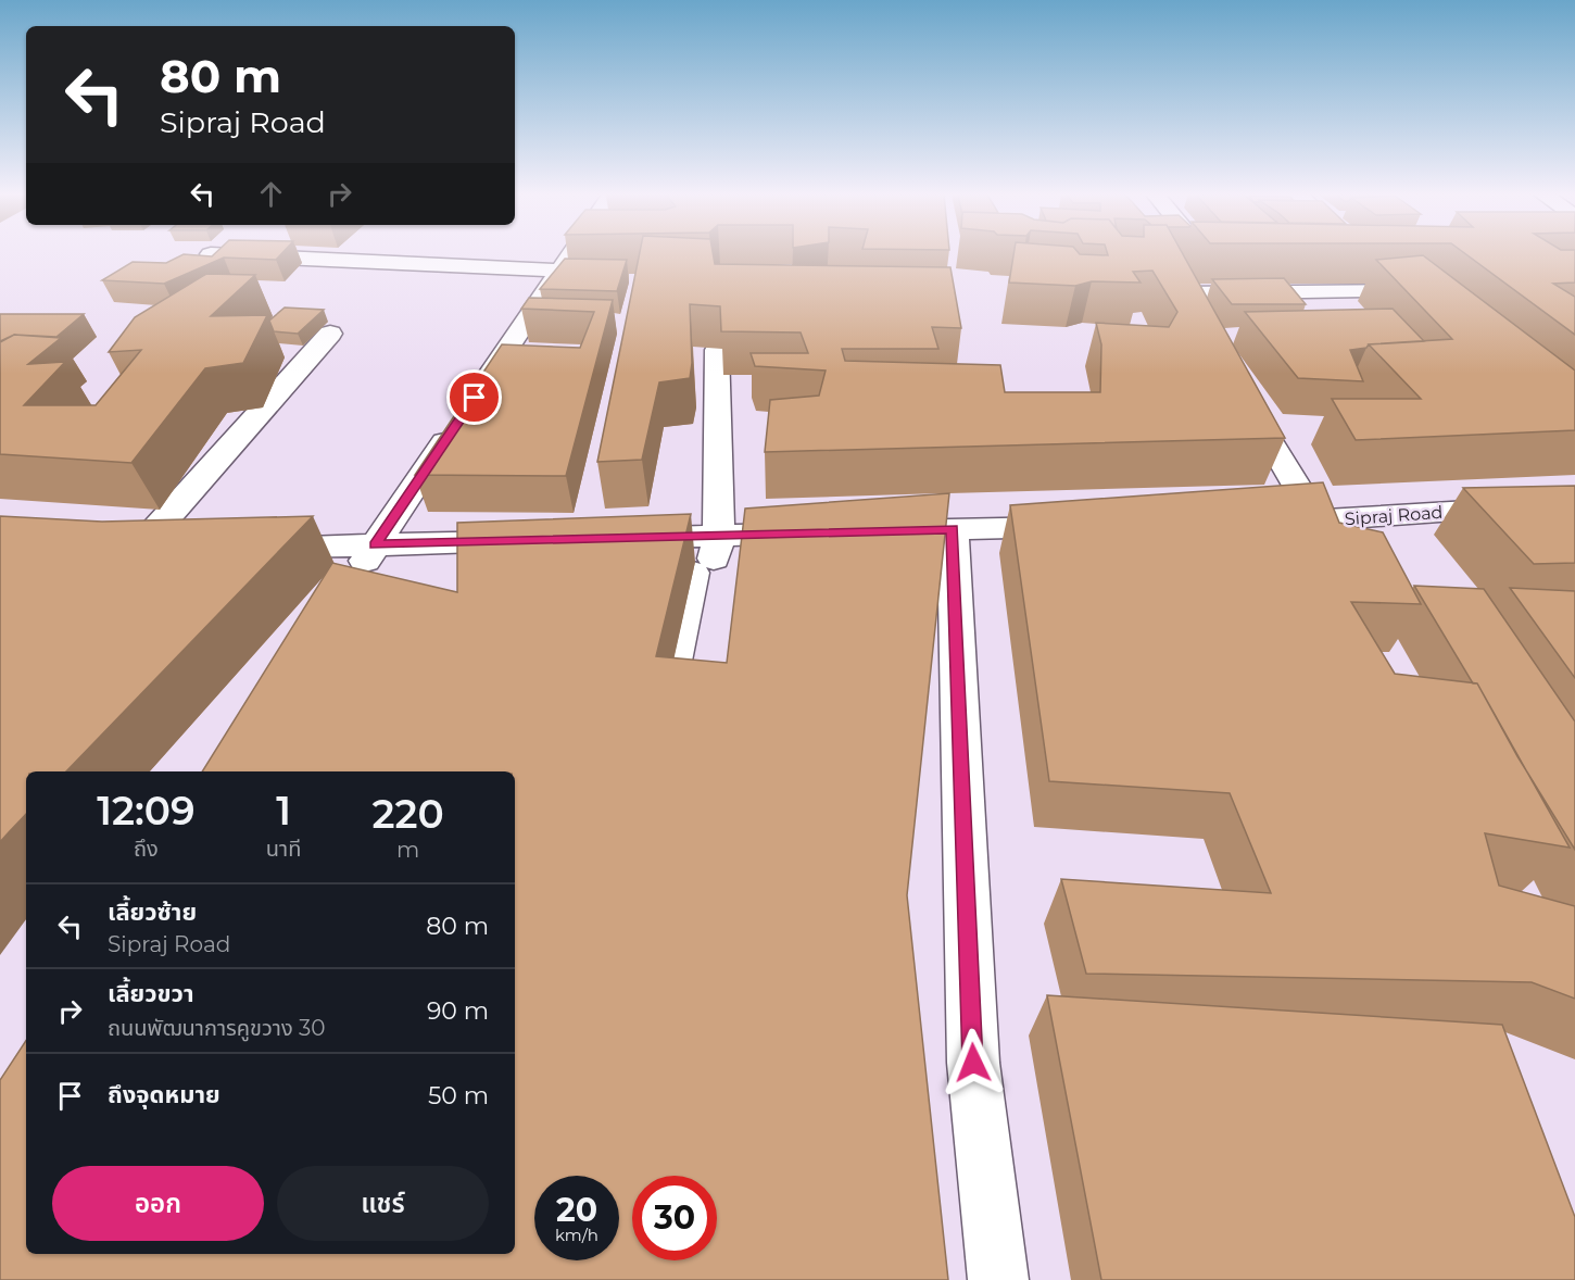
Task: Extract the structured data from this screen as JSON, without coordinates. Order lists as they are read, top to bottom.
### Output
{
  "streets": {
    "street": ["Sipraj Road"]
  },
  "page": {
    "turn": ["80 m", "Sipraj Road"],
    "eta": [
      "12:09",
      "ถึง",
      "1",
      "นาที",
      "220",
      "m"
    ],
    "list": [
      {
        "name": "เลี้ยวซ้าย",
        "note": "Sipraj Road",
        "value": "80 m"
      },
      {
        "name": "เลี้ยวขวา",
        "note": "ถนนพัฒนาการคูขวาง 30",
        "value": "90 m"
      },
      {
        "name": "ถึงจุดหมาย",
        "value": "50 m"
      }
    ],
    "buttons": ["ออก", "แชร์"],
    "speed": "20 km/h",
    "limit": "30"
  }
}
